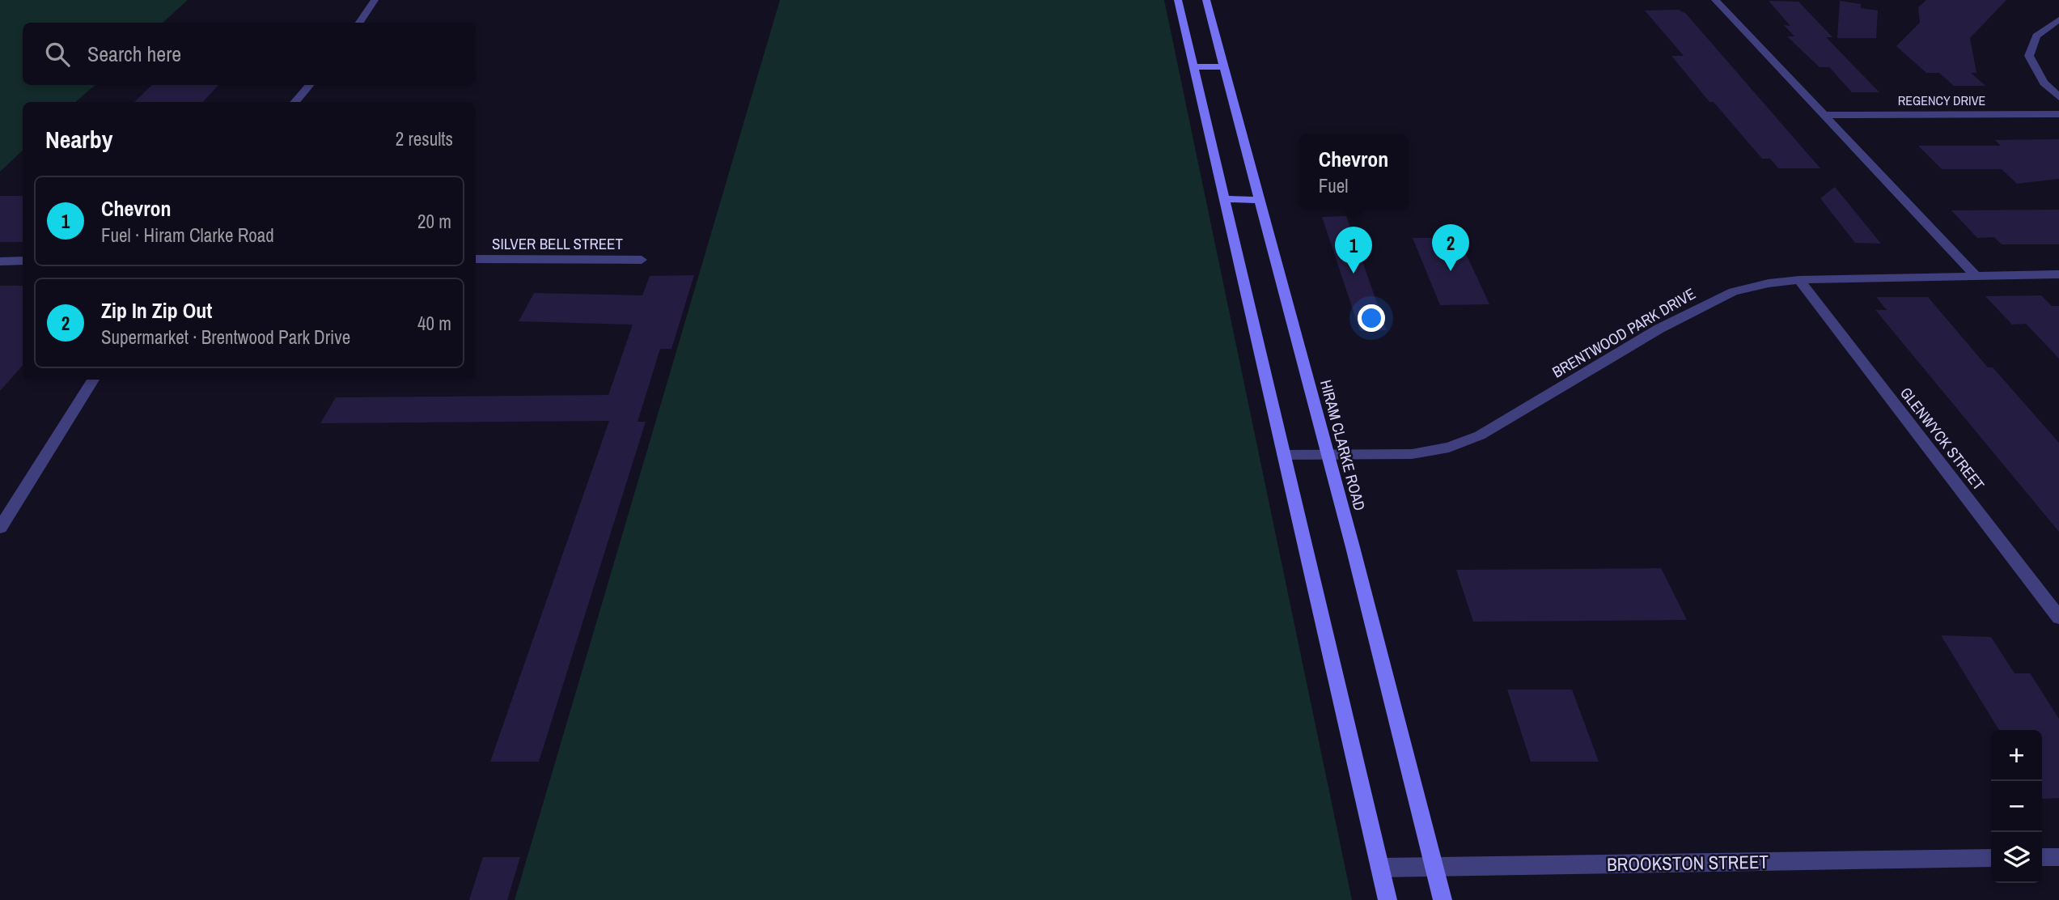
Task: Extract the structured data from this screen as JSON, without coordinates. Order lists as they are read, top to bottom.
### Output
{
  "streets": {
    "main road": ["HIRAM CLARKE ROAD"],
    "street": [
      "REGENCY DRIVE",
      "SILVER BELL STREET",
      "BRENTWOOD PARK DRIVE",
      "GLENWYCK STREET",
      "BROOKSTON STREET"
    ]
  },
  "crossings": [
    ["BRENTWOOD PARK DRIVE", "GLENWYCK STREET"],
    ["BRENTWOOD PARK DRIVE", "HIRAM CLARKE ROAD"],
    ["HIRAM CLARKE ROAD", "BROOKSTON STREET"]
  ],
  "page": {
    "search": "Search here",
    "heading": ["Nearby", "2 results"],
    "popup": ["Chevron", "Fuel"],
    "list": [
      {
        "mark": "1",
        "name": "Chevron",
        "note": "Fuel · Hiram Clarke Road",
        "value": "20 m"
      },
      {
        "mark": "2",
        "name": "Zip In Zip Out",
        "note": "Supermarket · Brentwood Park Drive",
        "value": "40 m"
      }
    ],
    "pins": ["2", "1"],
    "map_buttons": ["+", "−"]
  }
}
